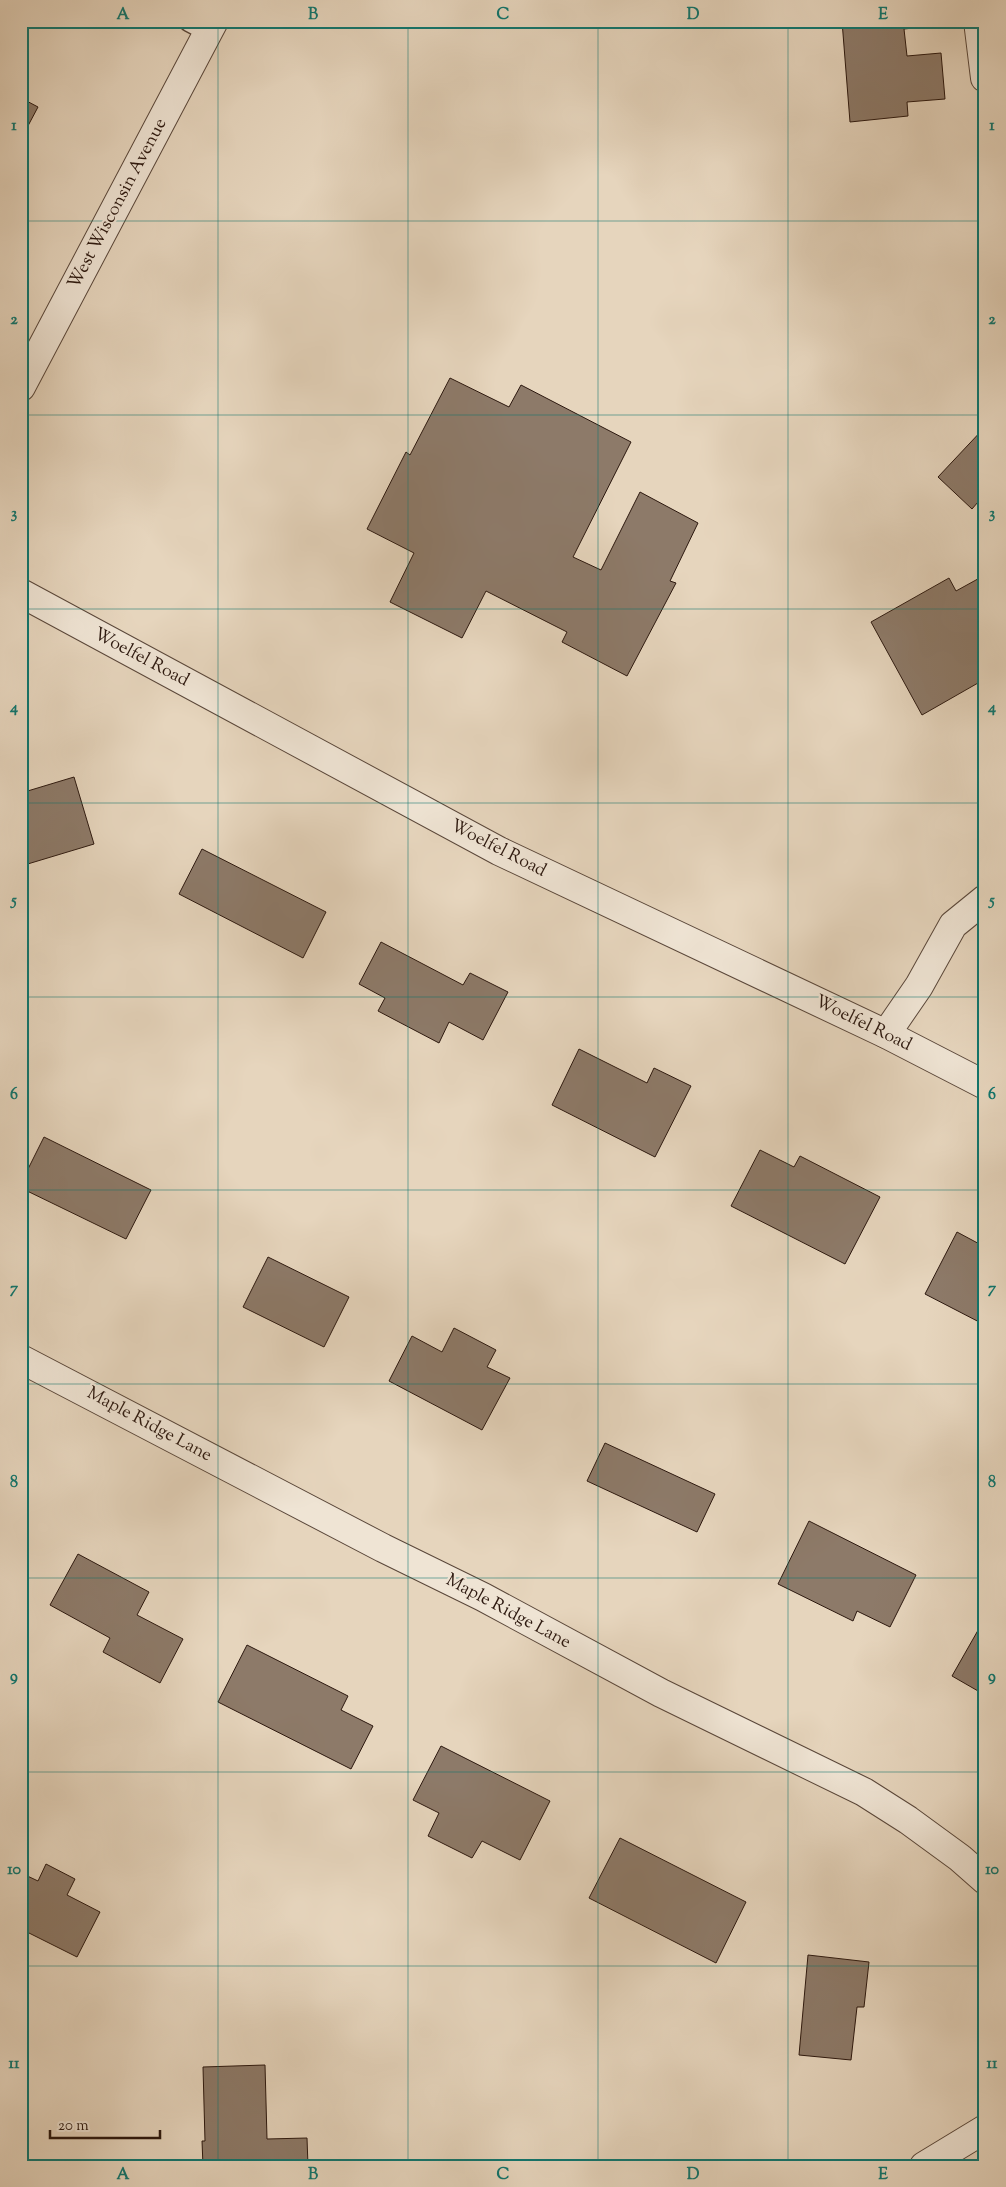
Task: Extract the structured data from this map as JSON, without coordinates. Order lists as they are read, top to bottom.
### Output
{
  "streets": {
    "street": ["West Wisconsin Avenue", "Woelfel Road", "Maple Ridge Lane"]
  },
  "scale_bar": "20 m",
  "grid": {
    "columns": [
      "A",
      "B",
      "C",
      "D",
      "E"
    ],
    "rows": [
      "1",
      "2",
      "3",
      "4",
      "5",
      "6",
      "7",
      "8",
      "9",
      "10",
      "11"
    ]
  }
}
